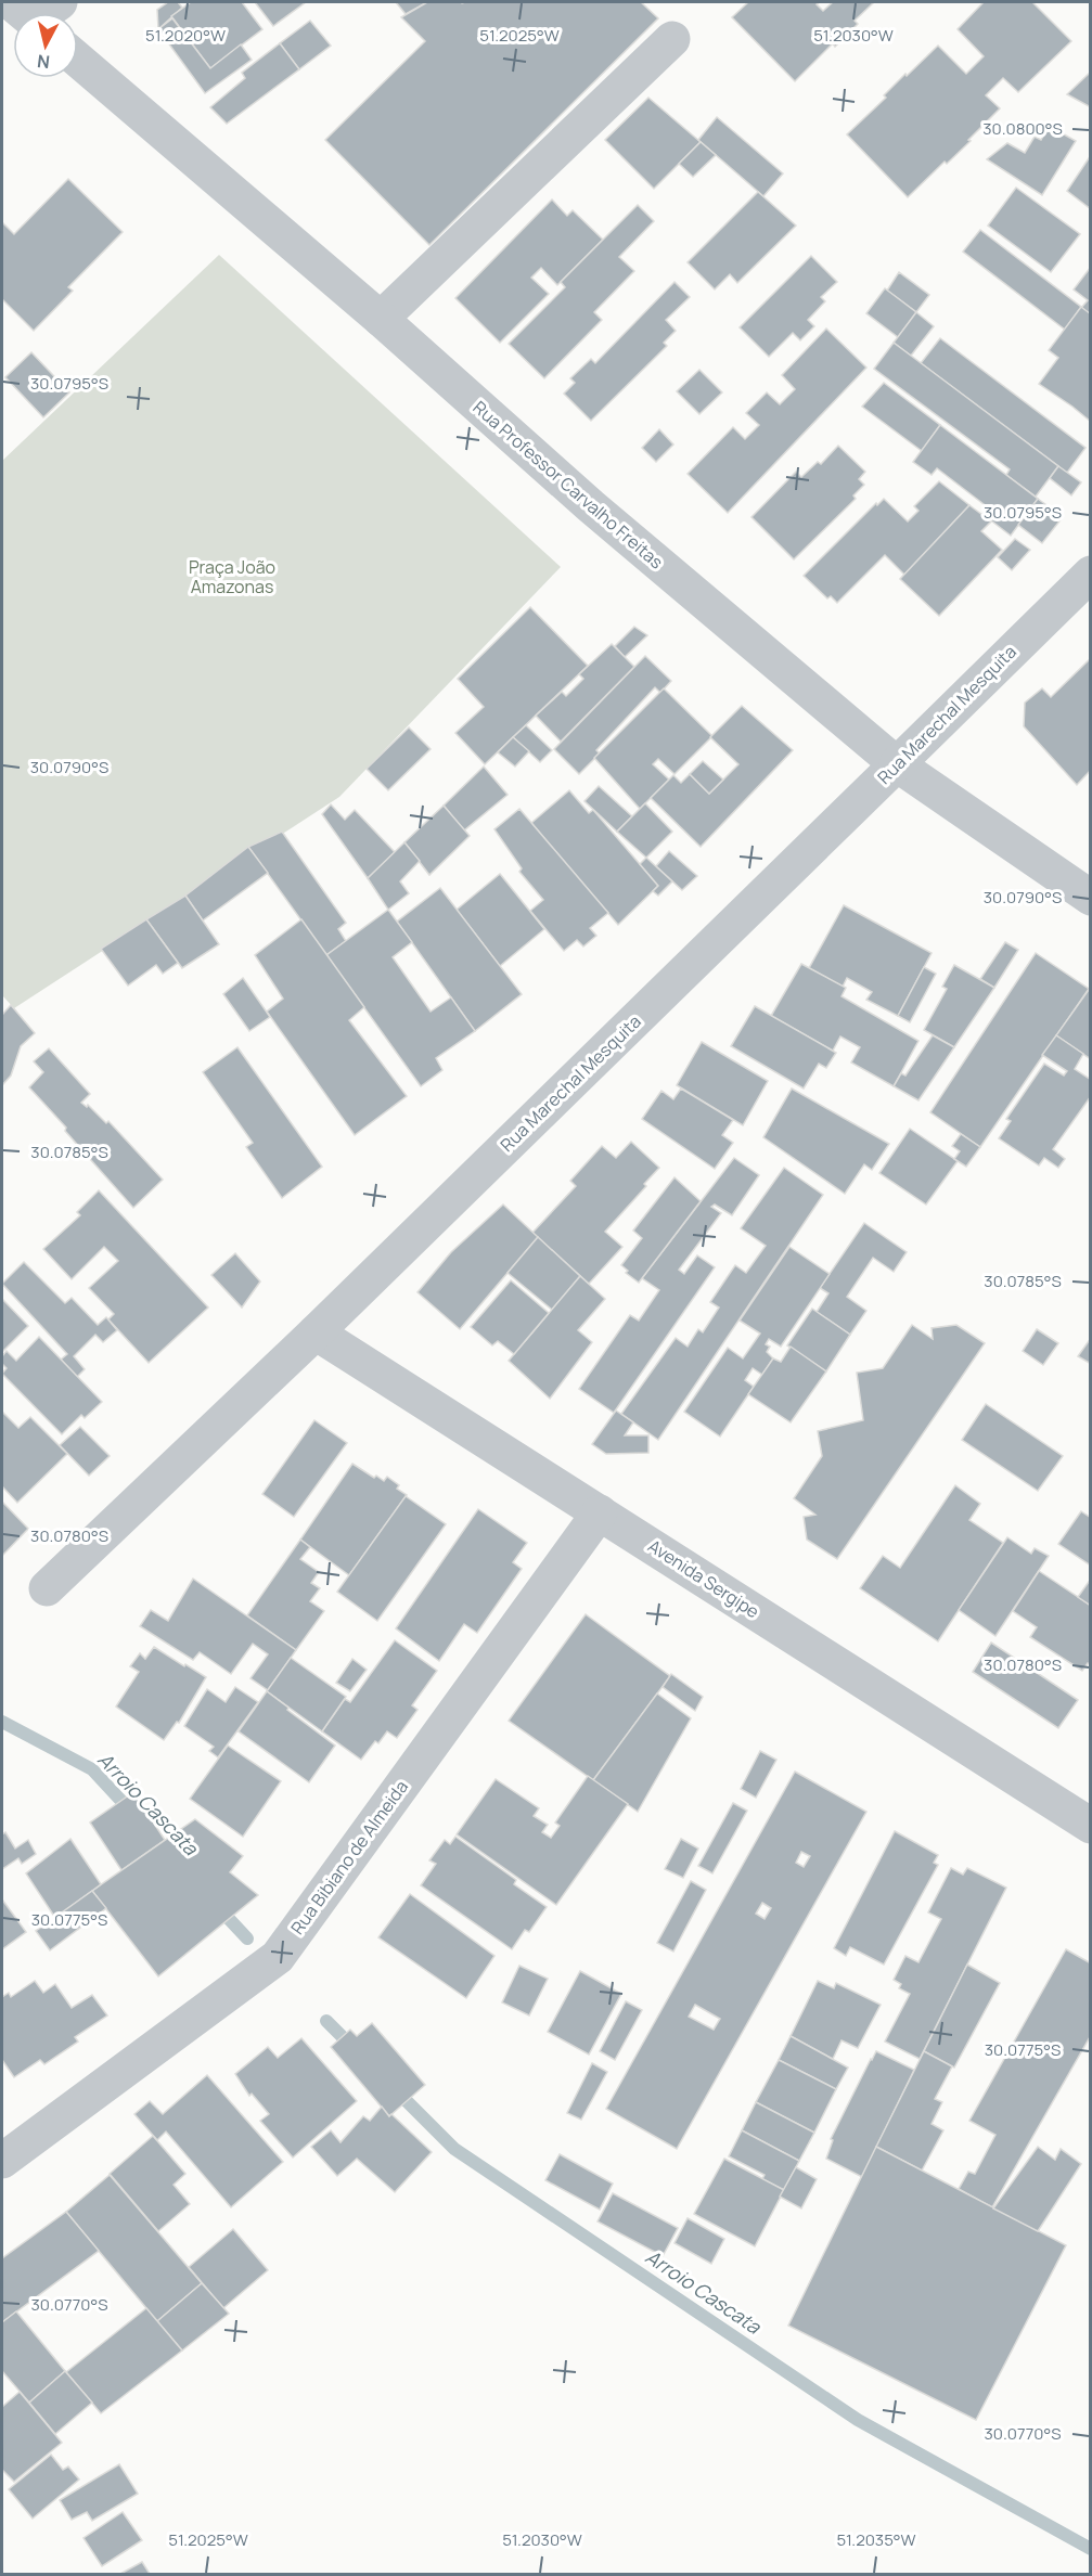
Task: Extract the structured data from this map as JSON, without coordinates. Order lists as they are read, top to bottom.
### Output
{
  "streets": {
    "street": [
      "Rua Professor Carvalho Freitas",
      "Rua Marechal Mesquita",
      "Avenida Sergipe",
      "Rua Bibiano de Almeida"
    ]
  },
  "crossings": [
    ["Rua Professor Carvalho Freitas", "Rua Marechal Mesquita"],
    ["Rua Marechal Mesquita", "Avenida Sergipe"],
    ["Avenida Sergipe", "Rua Bibiano de Almeida"]
  ],
  "water": ["Arroio Cascata"],
  "parks": ["Praça João Amazonas"],
  "north": "bottom",
  "coordinates": [
    "51.2020°W",
    "51.2025°W",
    "51.2030°W",
    "30.0800°S",
    "30.0795°S",
    "30.0790°S",
    "30.0785°S",
    "30.0780°S",
    "30.0775°S",
    "30.0770°S",
    "51.2035°W"
  ]
}
